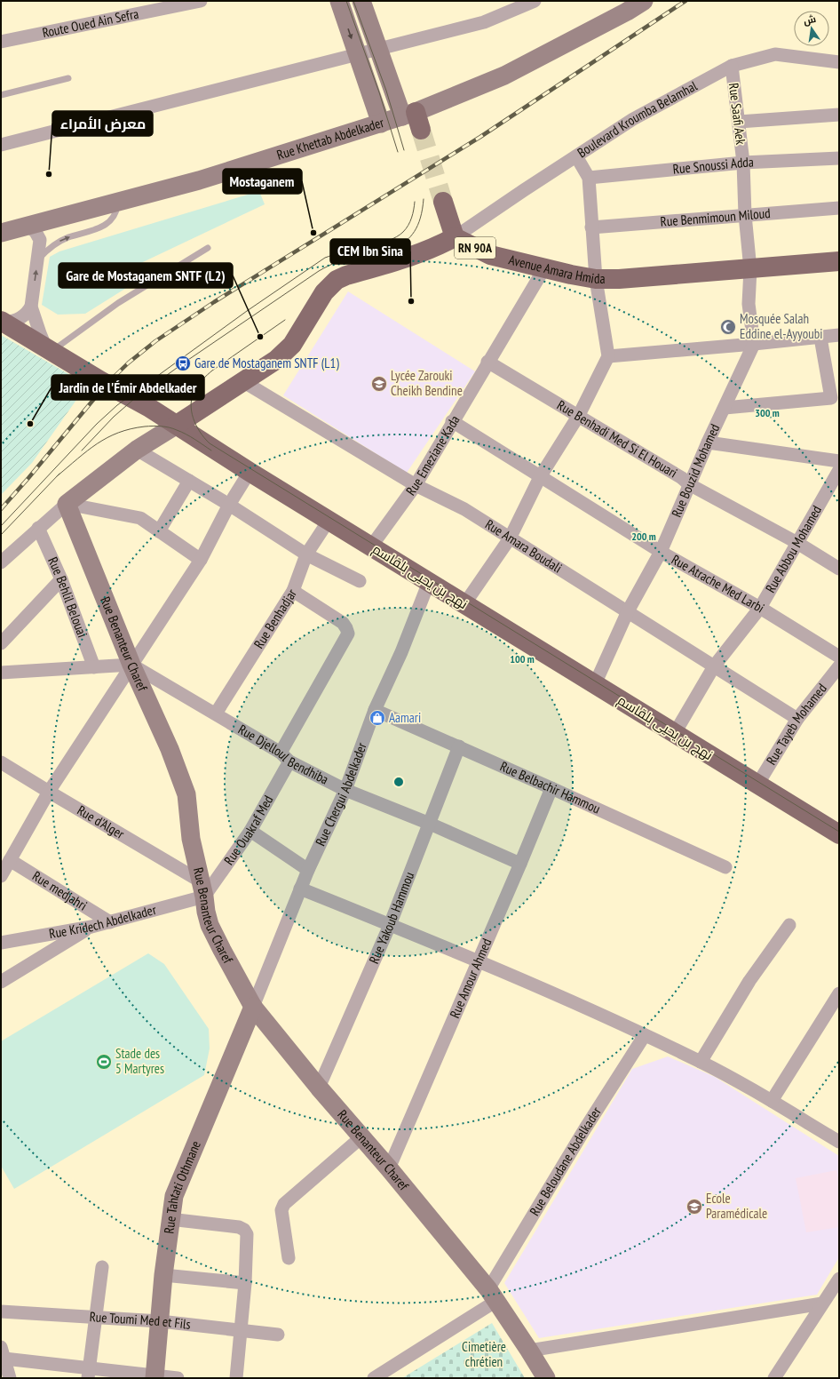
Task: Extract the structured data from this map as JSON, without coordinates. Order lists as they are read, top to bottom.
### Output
{
  "streets": {
    "main road": [
      "Rue Khettab Abdelkader",
      "RN 90A",
      "Avenue Amara Hmida",
      "نهج بن يحيى بلقاسم",
      "Rue Benanteur Charef",
      "Rue Tahtati Othmane"
    ],
    "street": [
      "Route Oued Ain Sefra",
      "Rue Saafi Aek",
      "Boulevard Kroumba Belamhal",
      "Rue Snoussi Adda",
      "Rue Benmimoun Miloud",
      "Rue Benhadi Med Si El Houari",
      "Rue Emeziane Kada",
      "Rue Bouzid Mohamed",
      "Rue Amara Boudali",
      "Rue Abbou Mohamed",
      "Rue Atrache Med Larbi",
      "Rue Behlil Belouai",
      "Rue Benhadjar",
      "Rue Tayeb Mohamed",
      "Rue Djelloul Bendhiba",
      "Rue Belbachir Hammou",
      "Rue Chergui Abdelkader",
      "Rue d'Alger",
      "Rue Ouakraf Med",
      "Rue medjahri",
      "Rue Yakoub Hammou",
      "Rue Kridech Abdelkader",
      "Rue Amour Ahmed",
      "Rue Beloudane Abdelkader",
      "Rue Toumi Med et Fils"
    ]
  },
  "crossings": [
    ["Rue Saafi Aek", "Boulevard Kroumba Belamhal"],
    ["Rue Saafi Aek", "Rue Snoussi Adda"],
    ["Rue Saafi Aek", "Rue Benmimoun Miloud"],
    ["Rue Saafi Aek", "Avenue Amara Hmida"],
    ["Boulevard Kroumba Belamhal", "RN 90A"],
    ["Boulevard Kroumba Belamhal", "Avenue Amara Hmida"],
    ["RN 90A", "Avenue Amara Hmida"],
    ["RN 90A", "Rue Amara Boudali"],
    ["RN 90A", "نهج بن يحيى بلقاسم"],
    ["Avenue Amara Hmida", "Rue Emeziane Kada"],
    ["Rue Benhadi Med Si El Houari", "Rue Emeziane Kada"],
    ["Rue Benhadi Med Si El Houari", "Rue Bouzid Mohamed"],
    ["Rue Benhadi Med Si El Houari", "Rue Abbou Mohamed"],
    ["Rue Emeziane Kada", "Rue Amara Boudali"],
    ["Rue Emeziane Kada", "نهج بن يحيى بلقاسم"],
    ["Rue Emeziane Kada", "Rue Atrache Med Larbi"],
    ["Rue Bouzid Mohamed", "Rue Amara Boudali"],
    ["Rue Bouzid Mohamed", "نهج بن يحيى بلقاسم"],
    ["Rue Bouzid Mohamed", "Rue Atrache Med Larbi"],
    ["Rue Amara Boudali", "Rue Abbou Mohamed"],
    ["Rue Amara Boudali", "Rue Tayeb Mohamed"],
    ["Rue Abbou Mohamed", "نهج بن يحيى بلقاسم"],
    ["Rue Abbou Mohamed", "Rue Atrache Med Larbi"],
    ["نهج بن يحيى بلقاسم", "Rue Benhadjar"],
    ["نهج بن يحيى بلقاسم", "Rue Tayeb Mohamed"],
    ["نهج بن يحيى بلقاسم", "Rue Chergui Abdelkader"],
    ["Rue Benhadjar", "Rue Djelloul Bendhiba"],
    ["Rue Benhadjar", "Rue Ouakraf Med"],
    ["Rue Benanteur Charef", "Rue Djelloul Bendhiba"],
    ["Rue Benanteur Charef", "Rue Chergui Abdelkader"],
    ["Rue Benanteur Charef", "Rue d'Alger"],
    ["Rue Benanteur Charef", "Rue Ouakraf Med"],
    ["Rue Benanteur Charef", "Rue Yakoub Hammou"],
    ["Rue Benanteur Charef", "Rue Kridech Abdelkader"],
    ["Rue Benanteur Charef", "Rue Amour Ahmed"],
    ["Rue Benanteur Charef", "Rue Beloudane Abdelkader"],
    ["Rue Benanteur Charef", "Rue Tahtati Othmane"],
    ["Rue Djelloul Bendhiba", "Rue Chergui Abdelkader"],
    ["Rue Djelloul Bendhiba", "Rue Ouakraf Med"],
    ["Rue Djelloul Bendhiba", "Rue Yakoub Hammou"],
    ["Rue Djelloul Bendhiba", "Rue Amour Ahmed"],
    ["Rue Belbachir Hammou", "Rue Chergui Abdelkader"],
    ["Rue Belbachir Hammou", "Rue Yakoub Hammou"],
    ["Rue Belbachir Hammou", "Rue Amour Ahmed"],
    ["Rue Chergui Abdelkader", "Rue Tahtati Othmane"],
    ["Rue d'Alger", "Rue Ouakraf Med"],
    ["Rue d'Alger", "Rue Kridech Abdelkader"],
    ["Rue Ouakraf Med", "Rue Kridech Abdelkader"],
    ["Rue medjahri", "Rue Kridech Abdelkader"],
    ["Rue Tahtati Othmane", "Rue Toumi Med et Fils"]
  ],
  "parks": ["Cimetière chrétien"],
  "places": {
    "other": [
      "معرض الأمراء",
      "Mostaganem",
      "CEM Ibn Sina",
      "Gare de Mostaganem SNTF (L2)",
      "Jardin de l'Émir Abdelkader"
    ],
    "mosque": ["Mosquée Salah Eddine el-Ayyoubi"],
    "bus stop": ["Gare de Mostaganem SNTF (L1)"],
    "school or university": ["Lycée Zarouki Cheikh Bendine", "Ecole Paramédicale"],
    "shop": ["Aamari"],
    "sports": ["Stade des 5 Martyres"]
  },
  "north": "top",
  "rings": ["300 m", "200 m", "100 m"]
}
